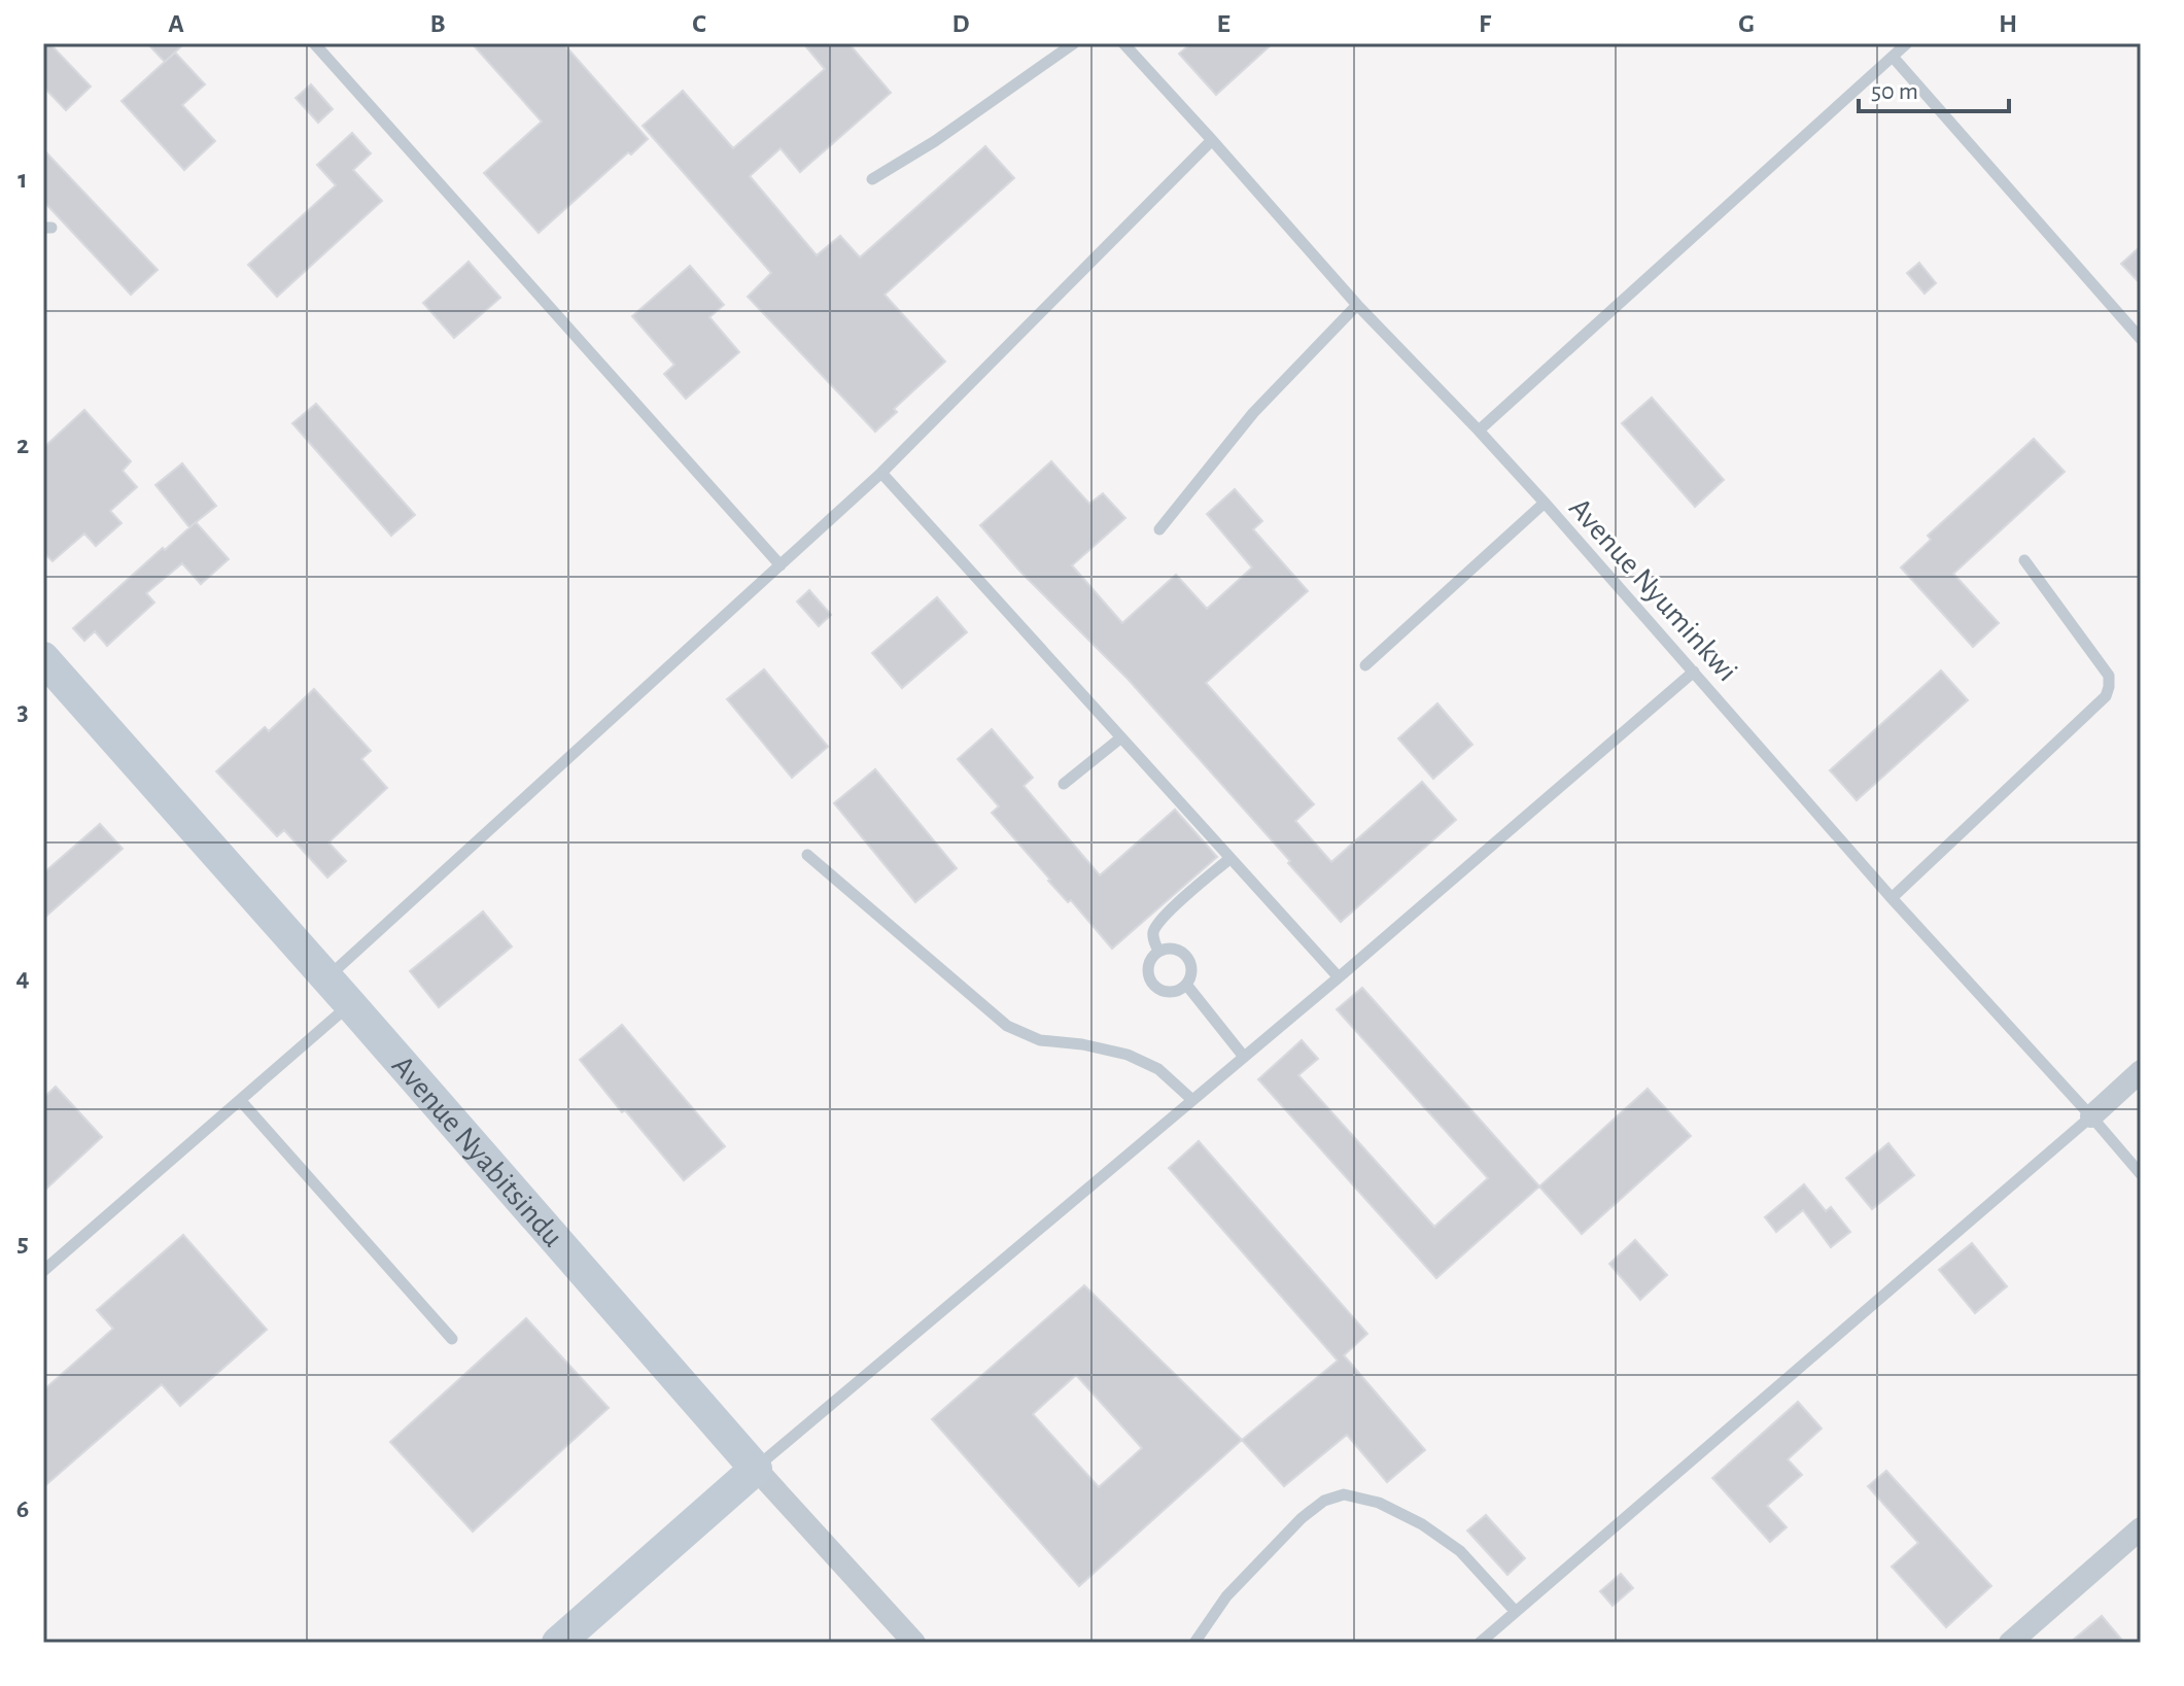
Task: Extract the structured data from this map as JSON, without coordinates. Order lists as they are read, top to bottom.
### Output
{
  "streets": {
    "street": ["Avenue Nyabitsindu"],
    "lane": ["Avenue Nyuminkwi"]
  },
  "scale_bar": "50 m",
  "grid": {
    "columns": [
      "A",
      "B",
      "C",
      "D",
      "E",
      "F",
      "G",
      "H"
    ],
    "rows": [
      "1",
      "2",
      "3",
      "4",
      "5",
      "6"
    ]
  }
}
